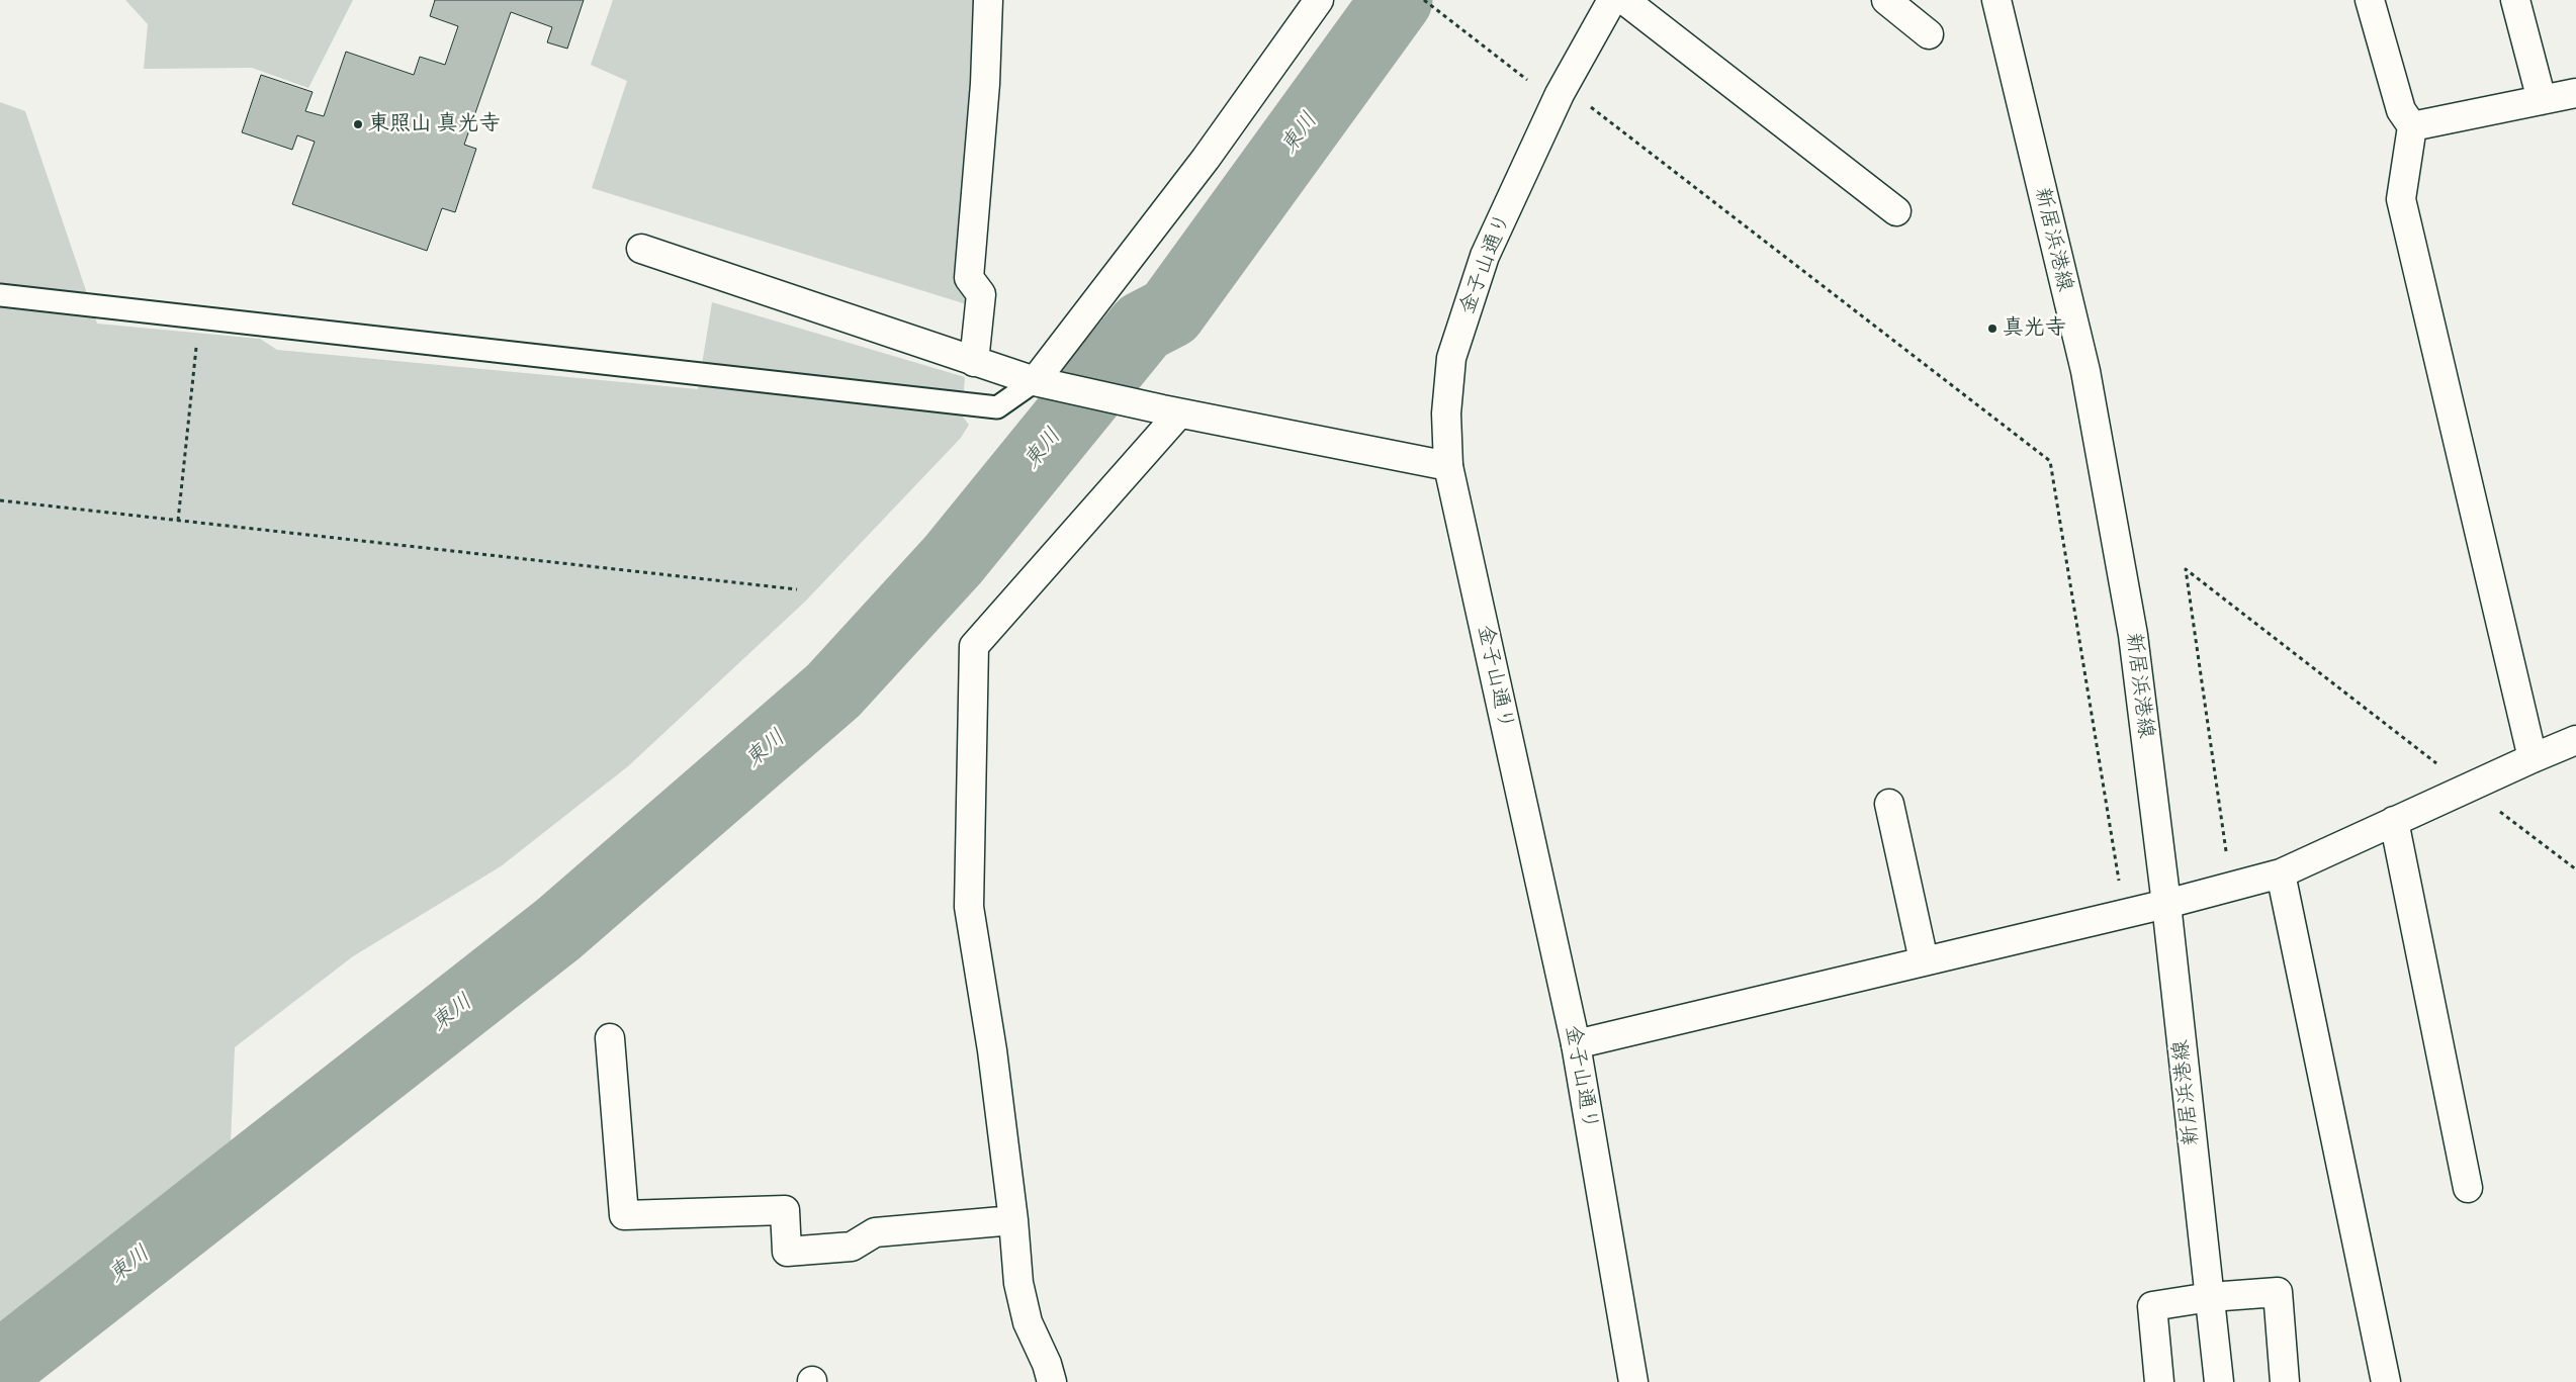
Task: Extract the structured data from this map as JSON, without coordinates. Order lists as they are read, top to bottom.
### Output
{
  "streets": {
    "street": ["新居浜港線", "金子山通り"]
  },
  "water": ["東川"],
  "places": ["東照山 真光寺", "真光寺"]
}
